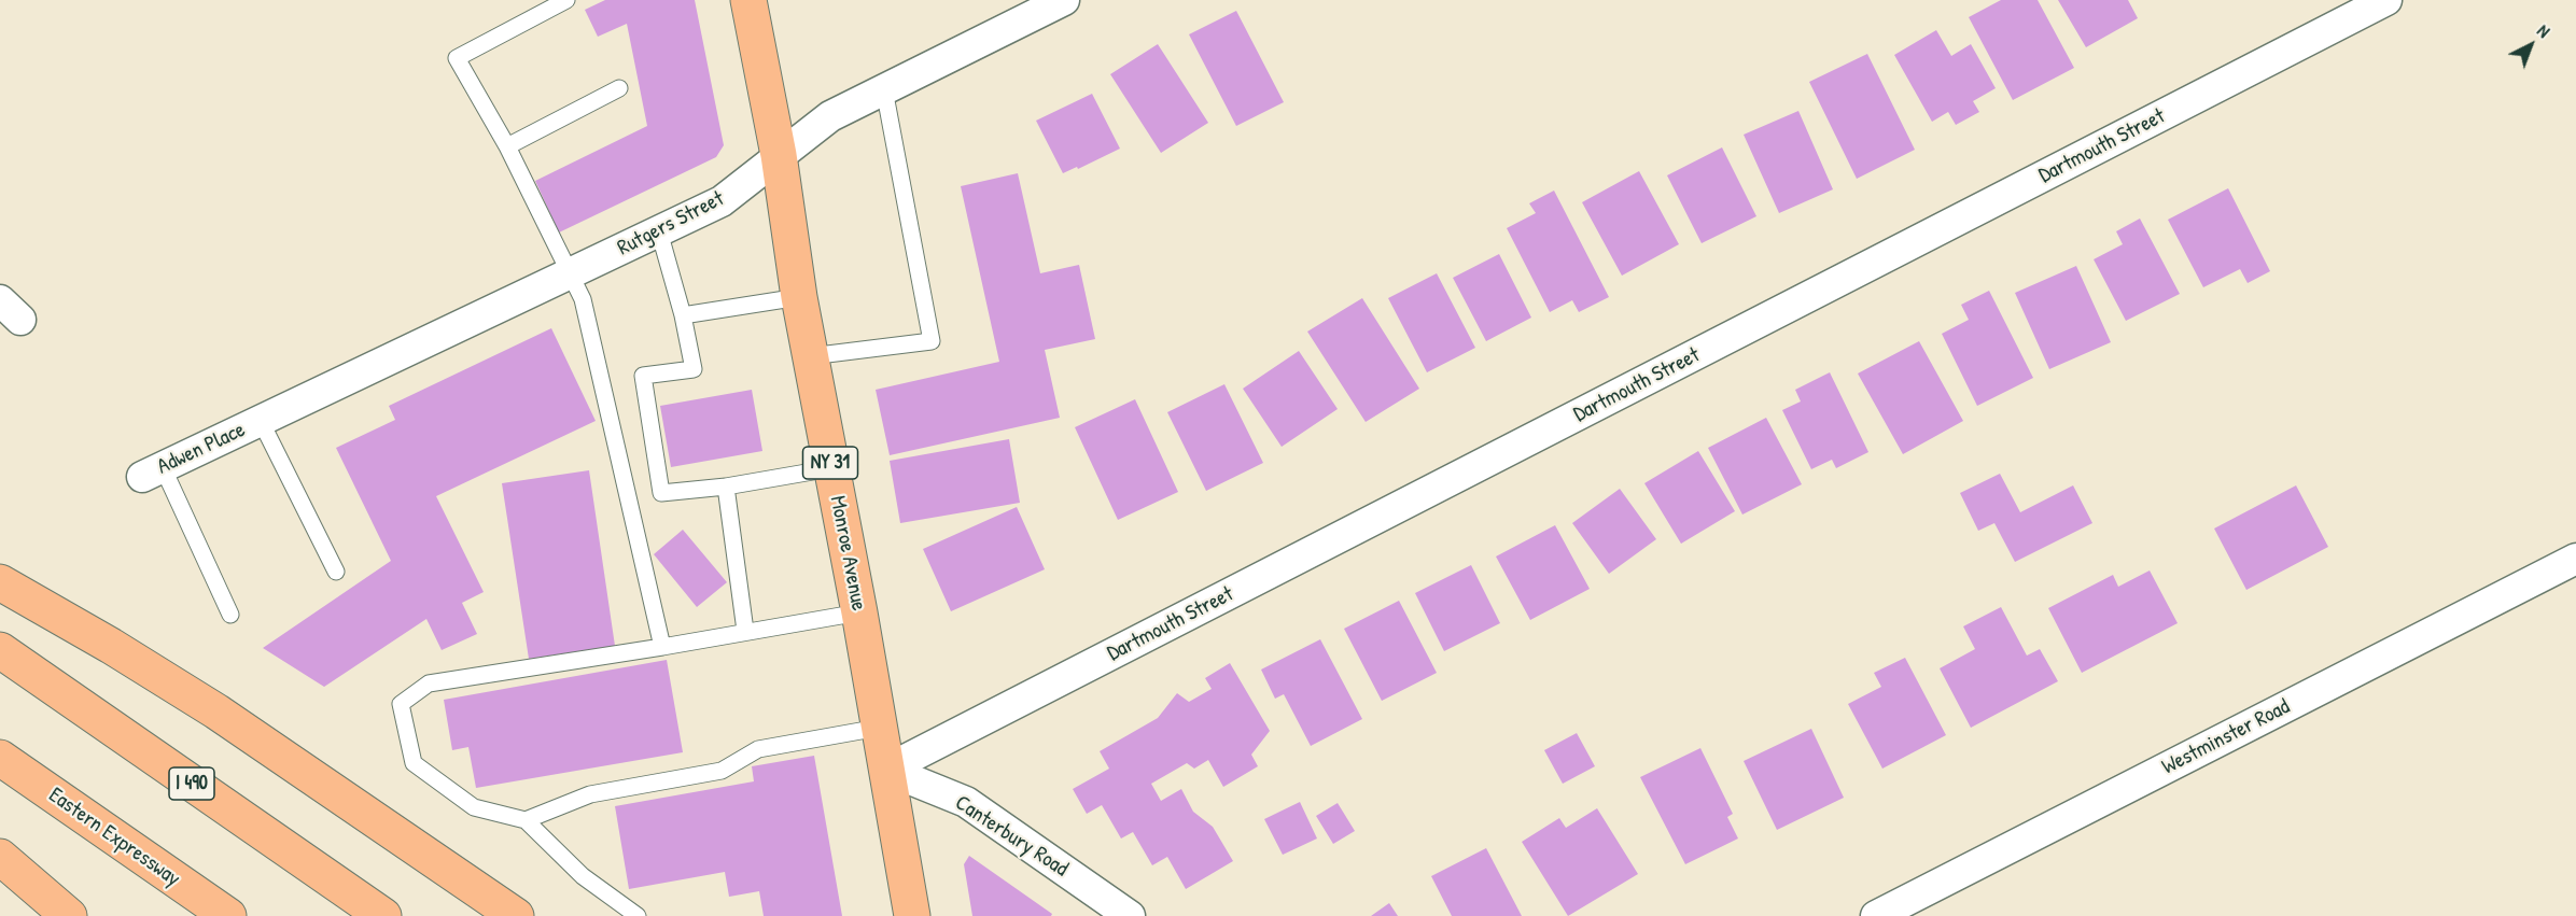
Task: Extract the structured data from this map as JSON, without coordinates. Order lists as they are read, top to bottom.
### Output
{
  "streets": {
    "main road": [
      "NY 31",
      "Monroe Avenue",
      "I 490",
      "Eastern Expressway"
    ],
    "street": [
      "Dartmouth Street",
      "Rutgers Street",
      "Adwen Place",
      "Westminster Road",
      "Canterbury Road"
    ]
  },
  "crossings": [
    ["Dartmouth Street", "Monroe Avenue"],
    ["Dartmouth Street", "Canterbury Road"],
    ["Rutgers Street", "Adwen Place"],
    ["Rutgers Street", "Monroe Avenue"],
    ["Monroe Avenue", "Canterbury Road"]
  ],
  "north": "top right"
}
